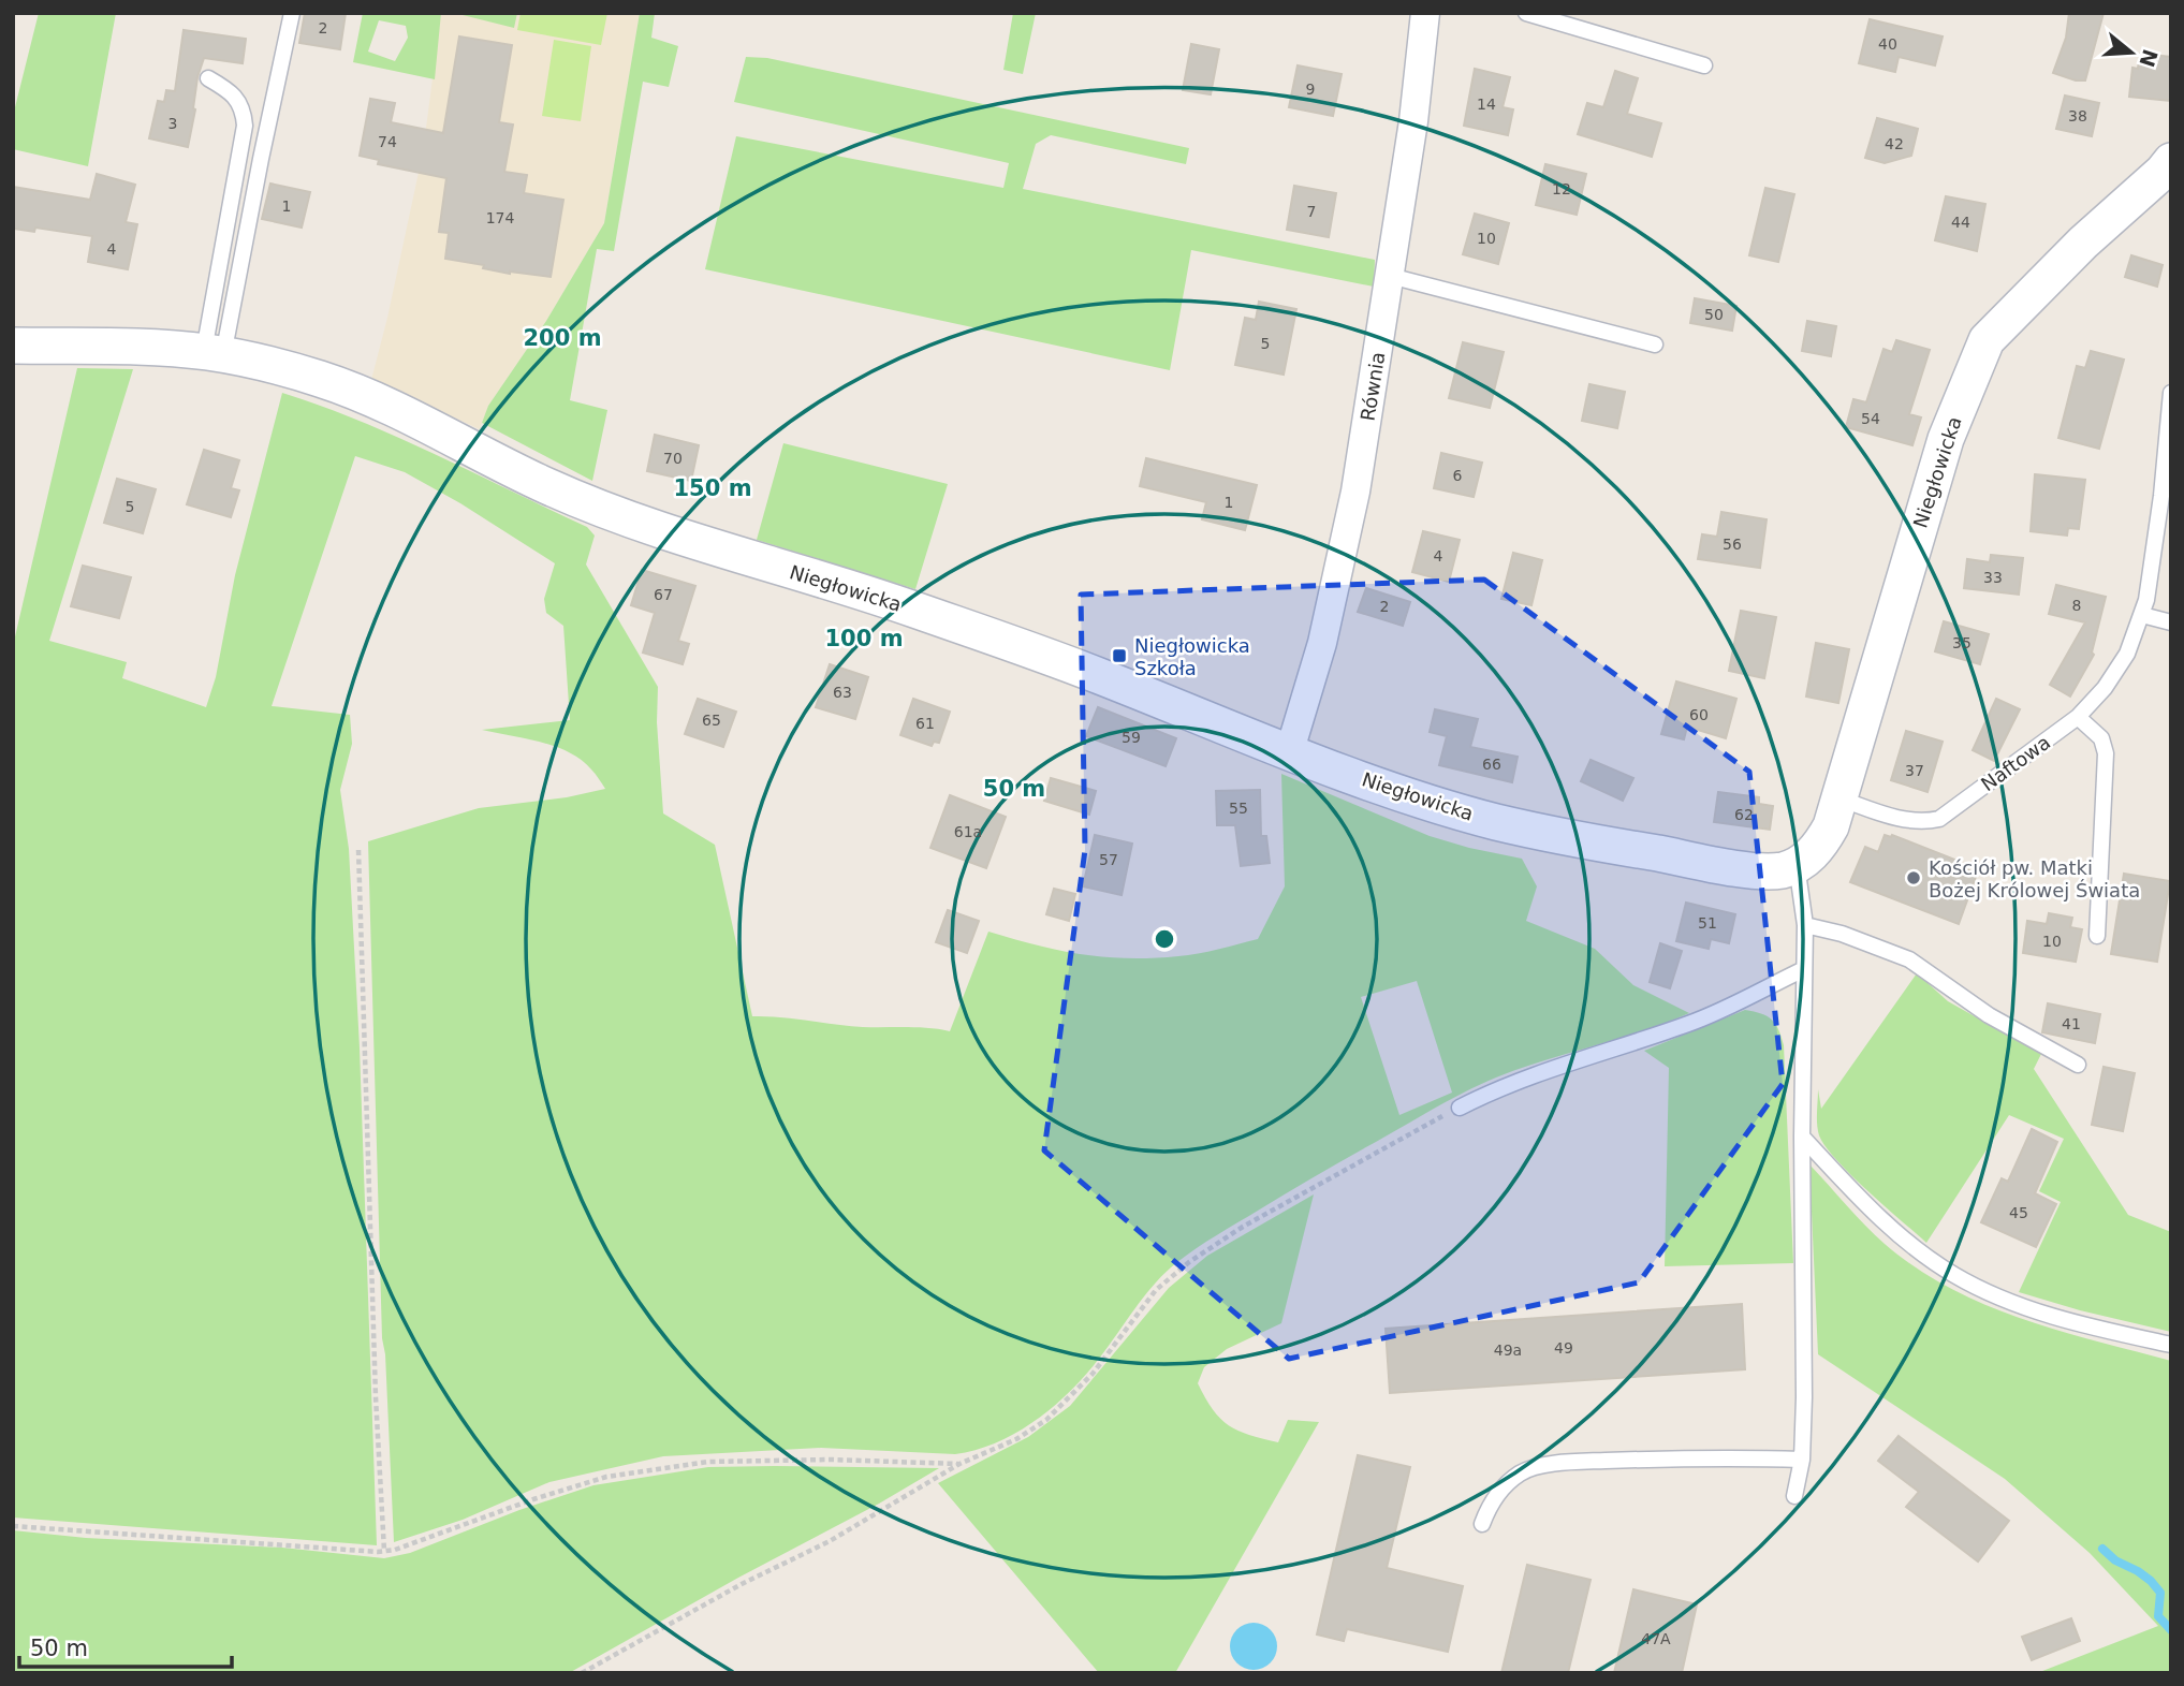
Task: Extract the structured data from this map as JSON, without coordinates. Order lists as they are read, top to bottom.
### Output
{
  "streets": {
    "street": ["Równia", "Niegłowicka"],
    "lane": ["Naftowa"]
  },
  "crossings": [
    ["Równia", "Niegłowicka"],
    ["Niegłowicka", "Naftowa"]
  ],
  "places": {
    "transit": ["Niegłowicka Szkoła"],
    "other": ["Kościół pw. Matki Bożej Królowej Świata"]
  },
  "house_numbers": [
    "2",
    "40",
    "9",
    "14",
    "38",
    "3",
    "74",
    "42",
    "12",
    "1",
    "7",
    "174",
    "44",
    "10",
    "4",
    "50",
    "5",
    "54",
    "70",
    "6",
    "1",
    "5",
    "56",
    "4",
    "33",
    "67",
    "8",
    "2",
    "35",
    "63",
    "60",
    "65",
    "61",
    "59",
    "66",
    "37",
    "55",
    "62",
    "61a",
    "57",
    "51",
    "10",
    "41",
    "45",
    "49",
    "49a",
    "47A"
  ],
  "scale_bar": "50 m",
  "north": "right",
  "rings": [
    "200 m",
    "150 m",
    "100 m",
    "50 m"
  ]
}
